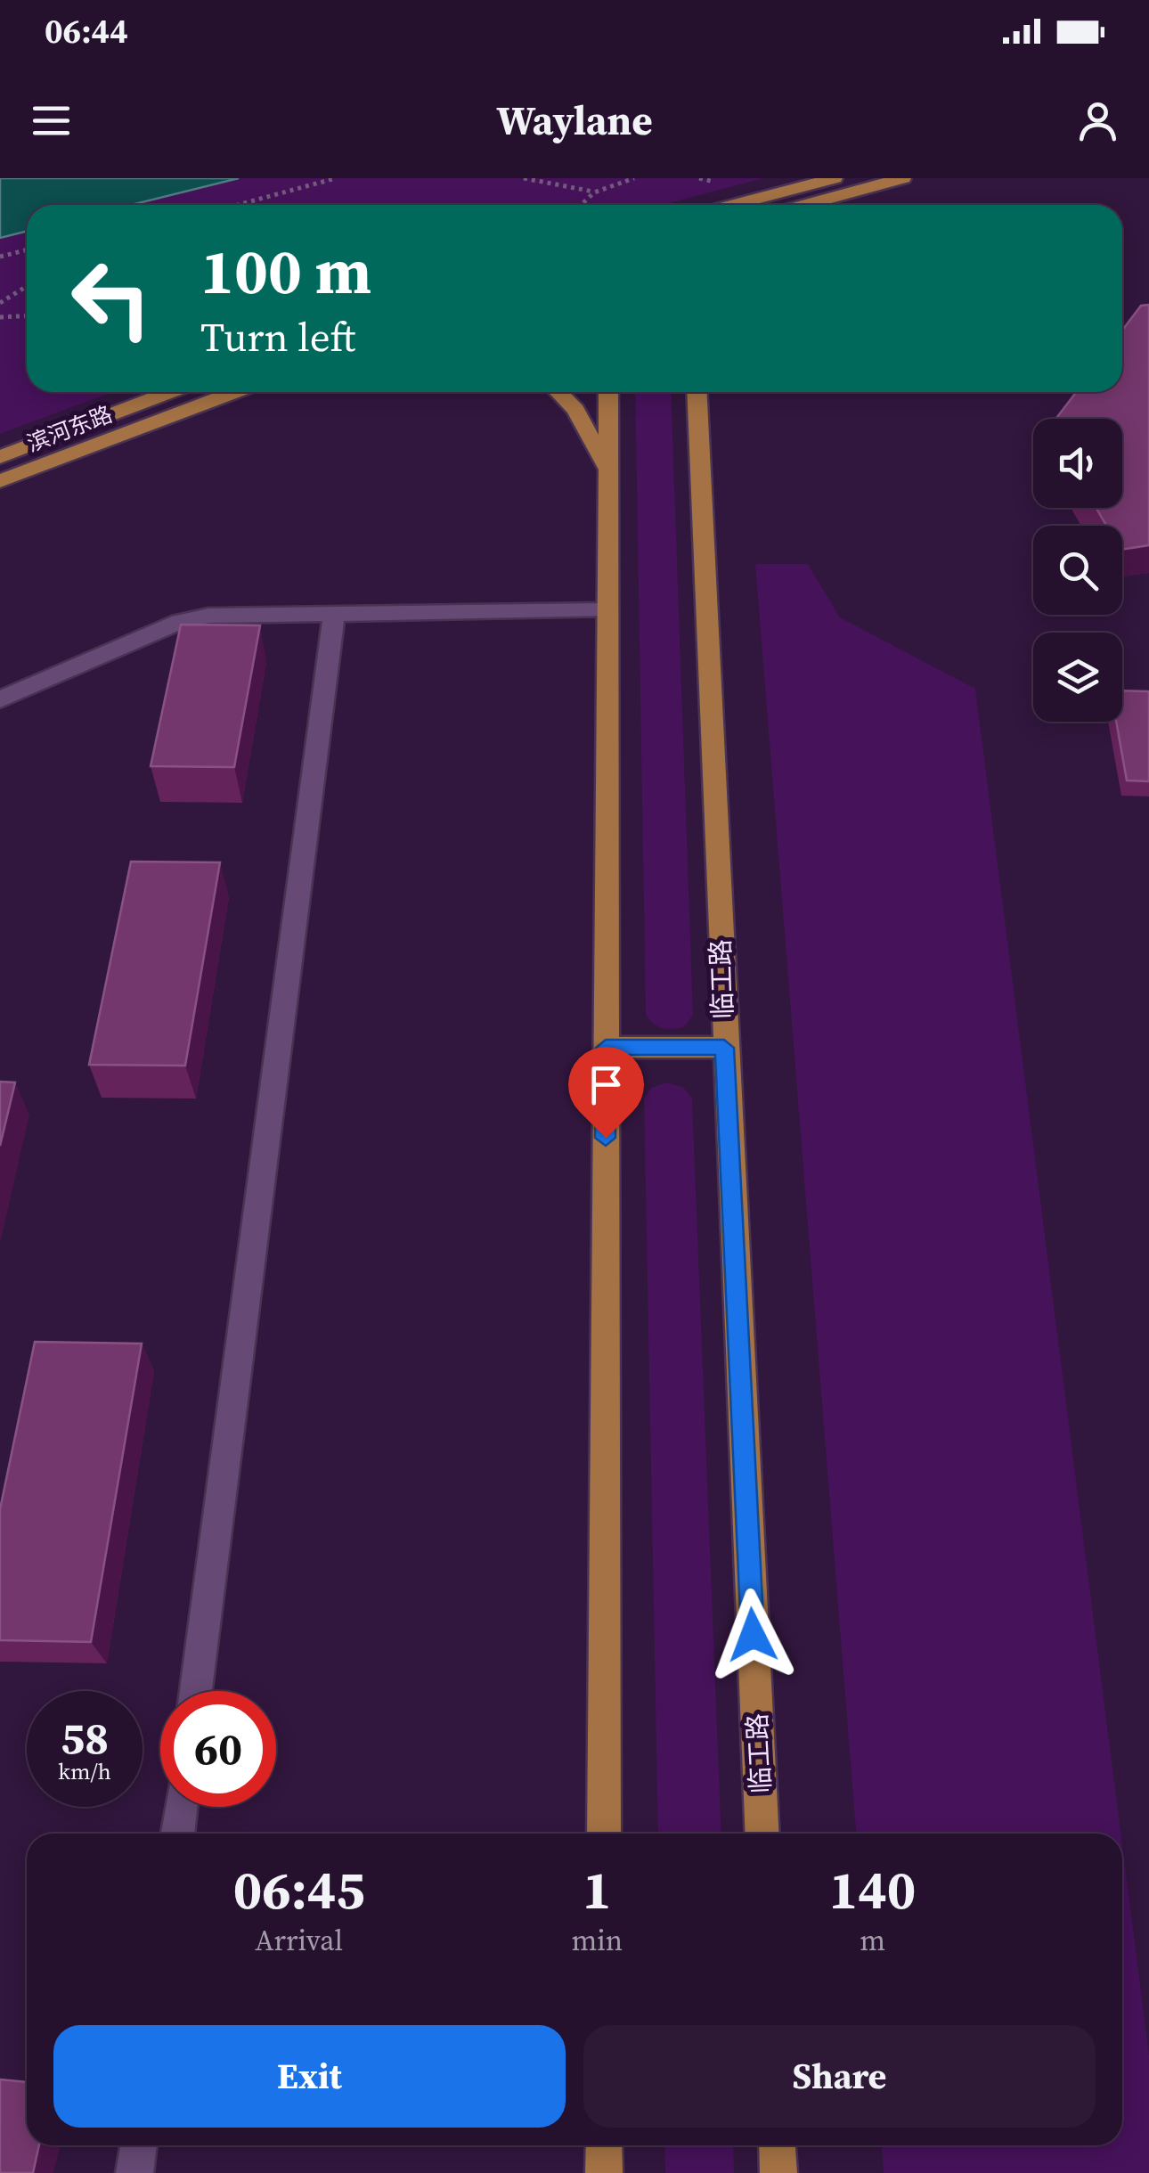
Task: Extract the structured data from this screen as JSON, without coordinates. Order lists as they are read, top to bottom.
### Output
{
  "streets": {
    "main road": ["滨河东路", "临工路"]
  },
  "page": {
    "status": "06:44",
    "header": "Waylane",
    "turn": ["100 m", "Turn left"],
    "speed": "58 km/h",
    "limit": "60",
    "eta": [
      "06:45",
      "Arrival",
      "1",
      "min",
      "140",
      "m"
    ],
    "buttons": ["Exit", "Share"]
  }
}
